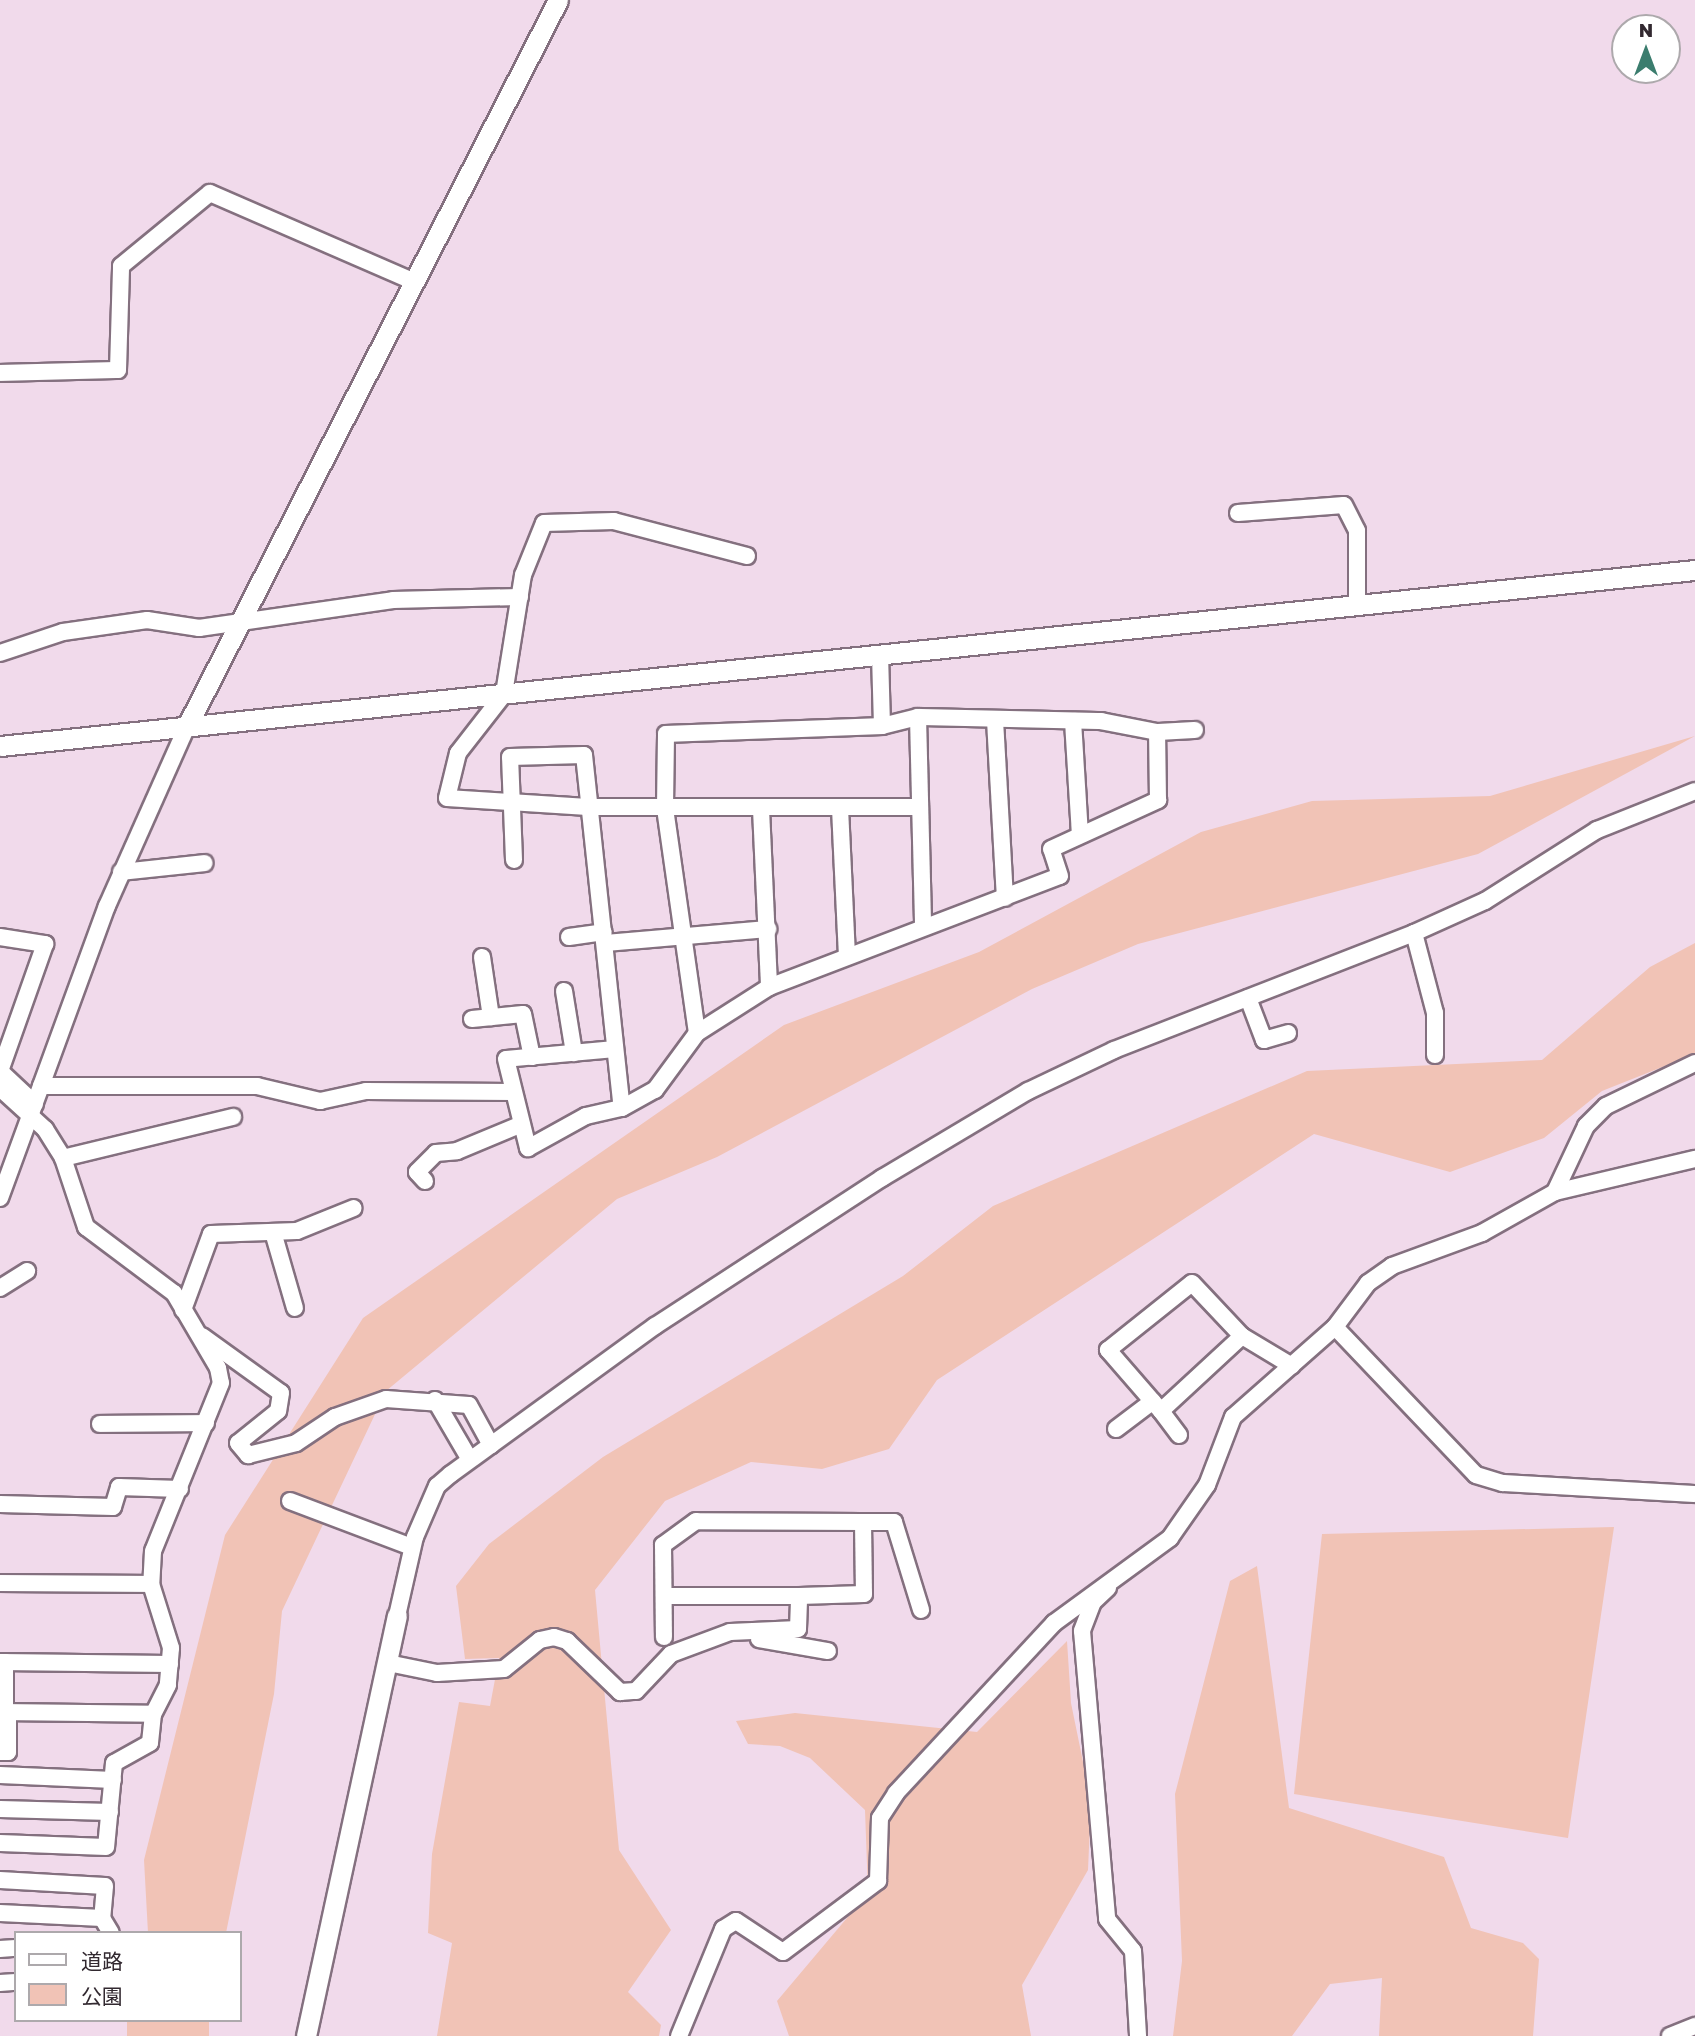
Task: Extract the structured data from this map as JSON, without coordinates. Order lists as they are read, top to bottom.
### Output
{
  "legend": ["道路", "公園"],
  "north": "top"
}
